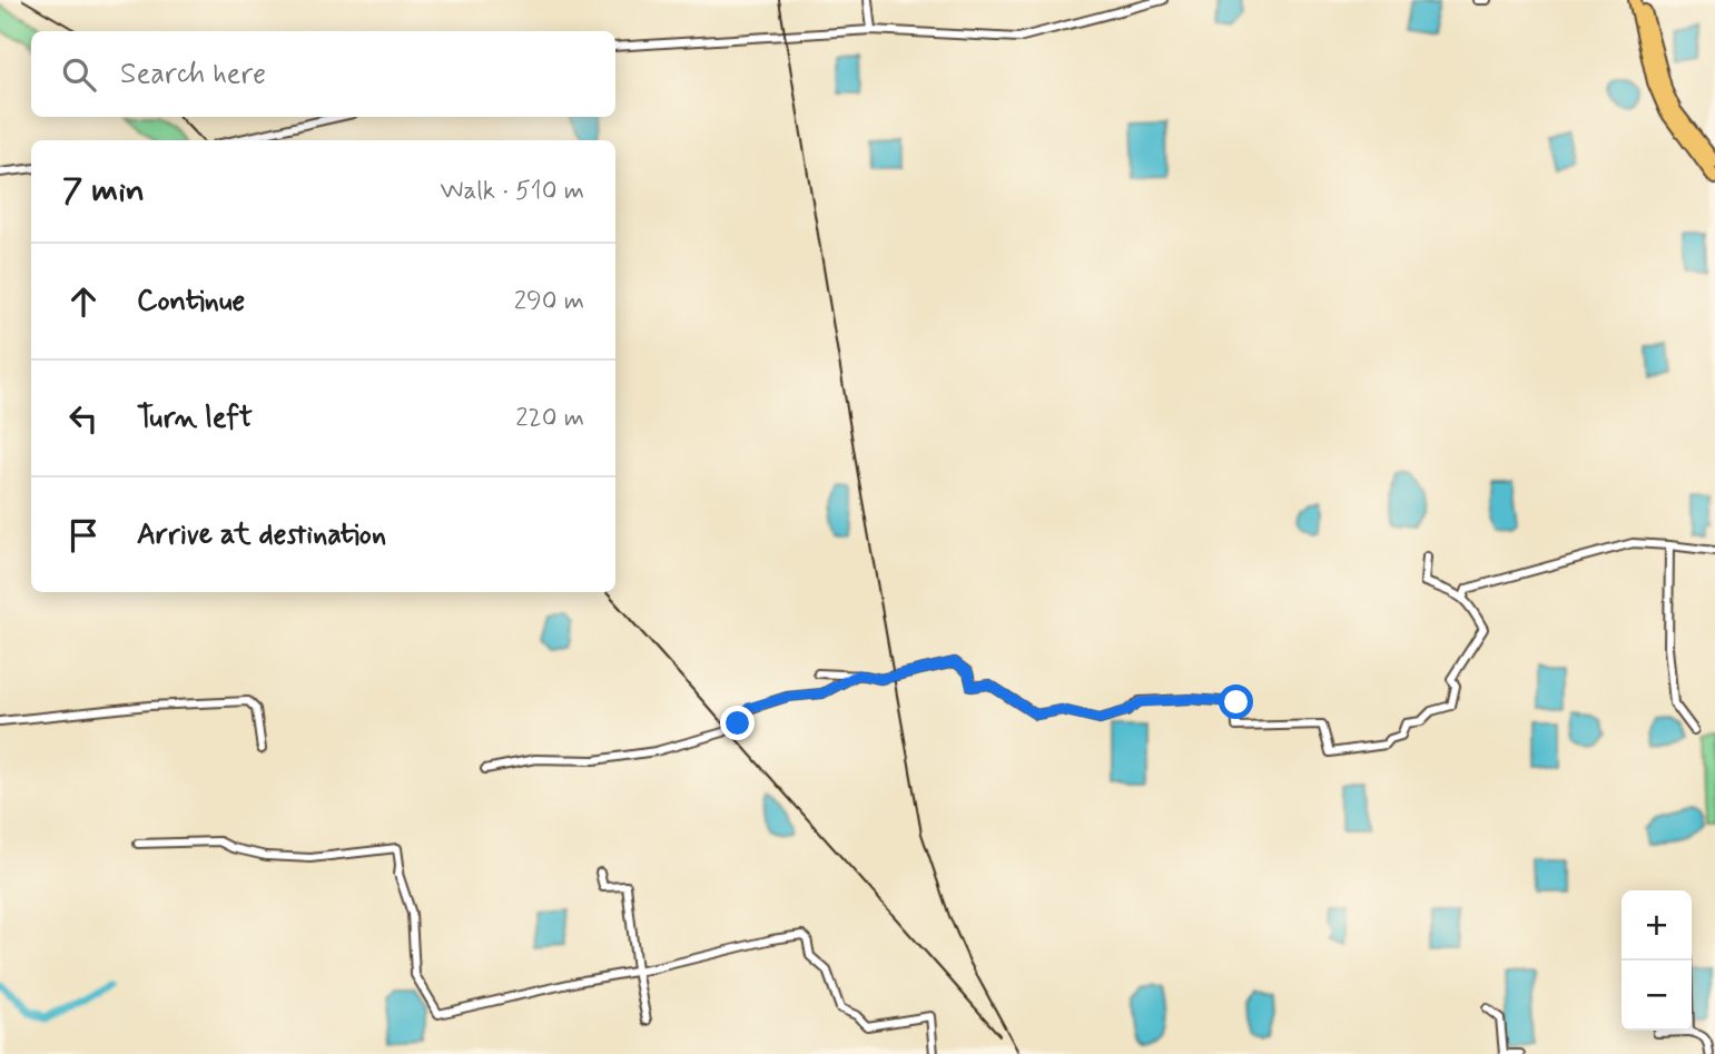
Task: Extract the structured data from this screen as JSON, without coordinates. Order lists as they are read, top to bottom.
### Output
{
  "page": {
    "search": "Search here",
    "heading": ["7 min", "Walk · 510 m"],
    "list": [
      ["Continue", "290 m"],
      ["Turn left", "220 m"],
      "Arrive at destination"
    ],
    "map_buttons": ["+", "−"]
  }
}
